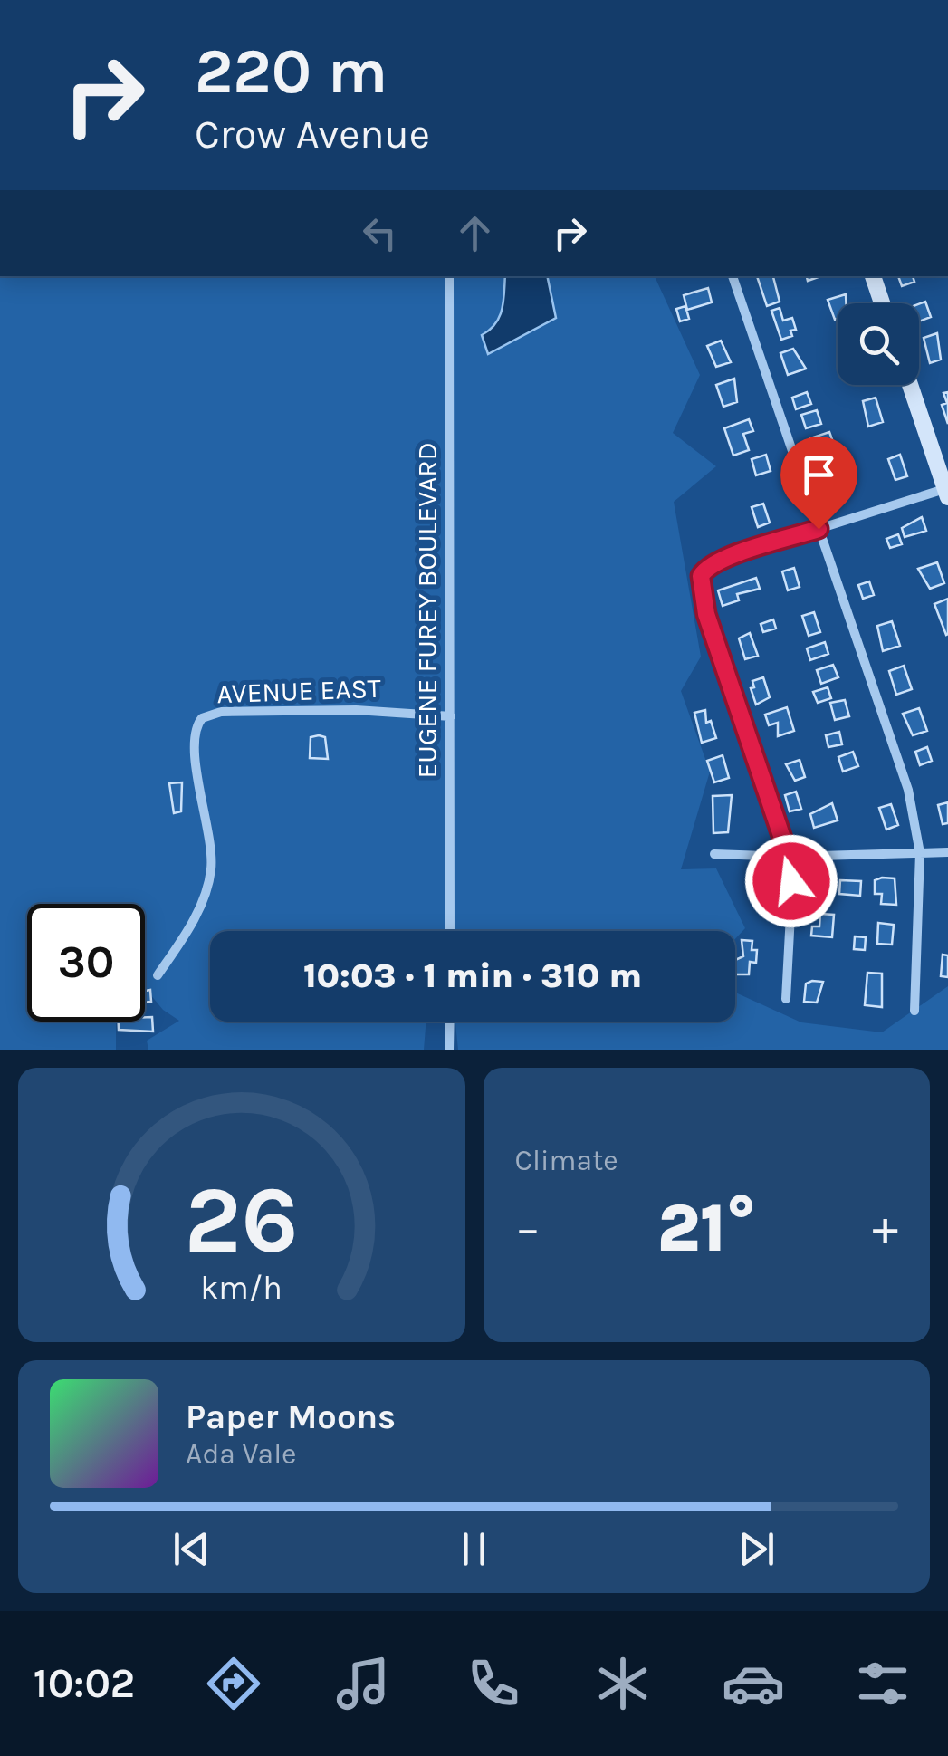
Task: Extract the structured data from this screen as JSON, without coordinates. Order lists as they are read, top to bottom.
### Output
{
  "streets": {
    "street": ["EUGENE FUREY BOULEVARD", "AVENUE EAST"]
  },
  "crossings": [
    ["EUGENE FUREY BOULEVARD", "AVENUE EAST"]
  ],
  "page": {
    "turn": ["220 m", "Crow Avenue"],
    "limit": "30",
    "trip": "10:03 · 1 min · 310 m",
    "tile": "Climate",
    "heat": ["−", "21°", "+"],
    "song": ["Paper Moons", "Ada Vale"],
    "tabs": "10:02",
    "gauge": ["26", "km/h"]
  }
}
